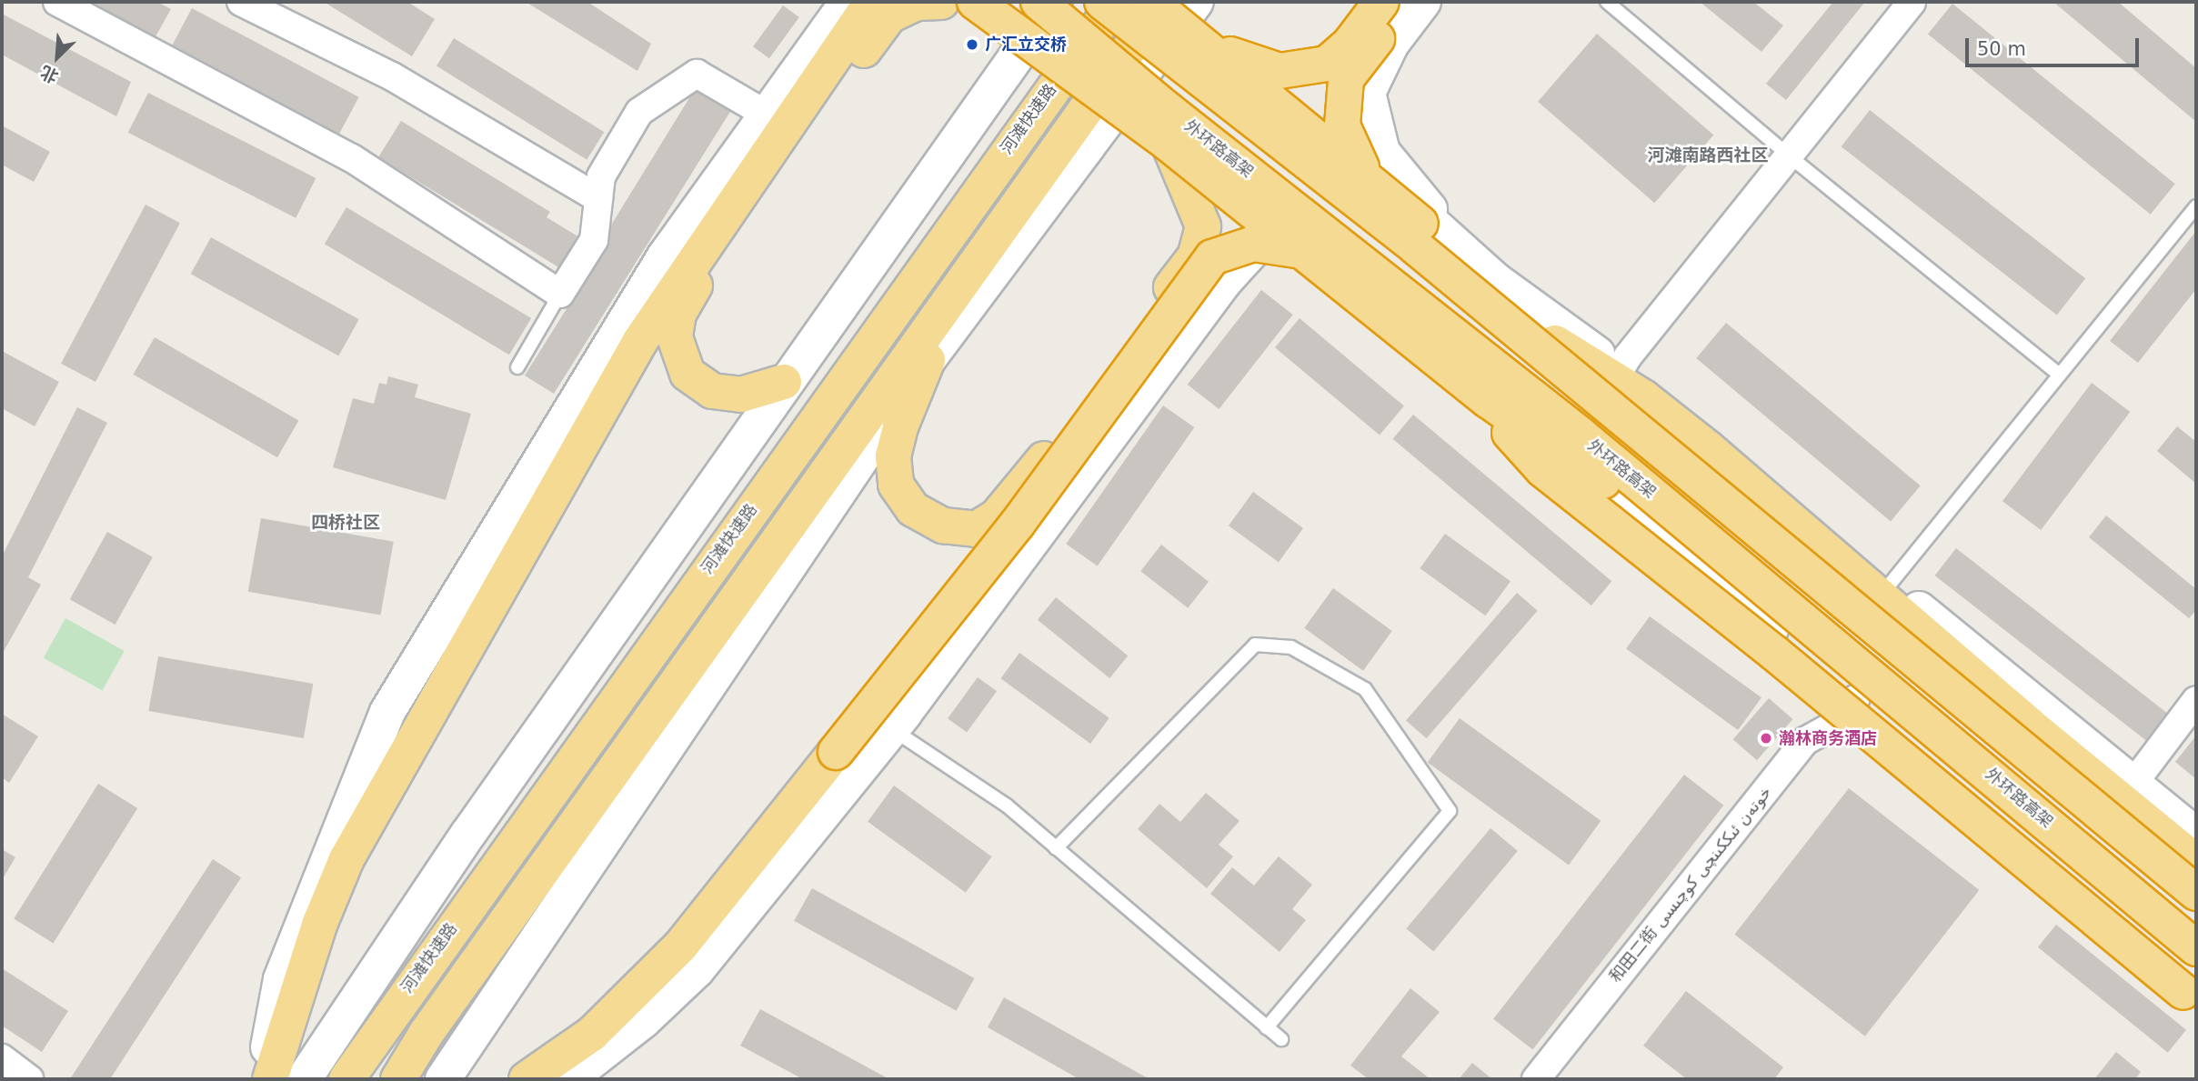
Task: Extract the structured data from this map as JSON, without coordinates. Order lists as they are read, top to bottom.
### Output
{
  "streets": {
    "highway": ["河滩快速路", "外环路高架"],
    "street": ["和田二街 خوتەن ئىككىنچى كوچىسى"]
  },
  "districts": ["河滩南路西社区", "四桥社区"],
  "places": ["广汇立交桥", "瀚林商务酒店"],
  "scale_bar": "50 m",
  "north": "bottom left"
}
